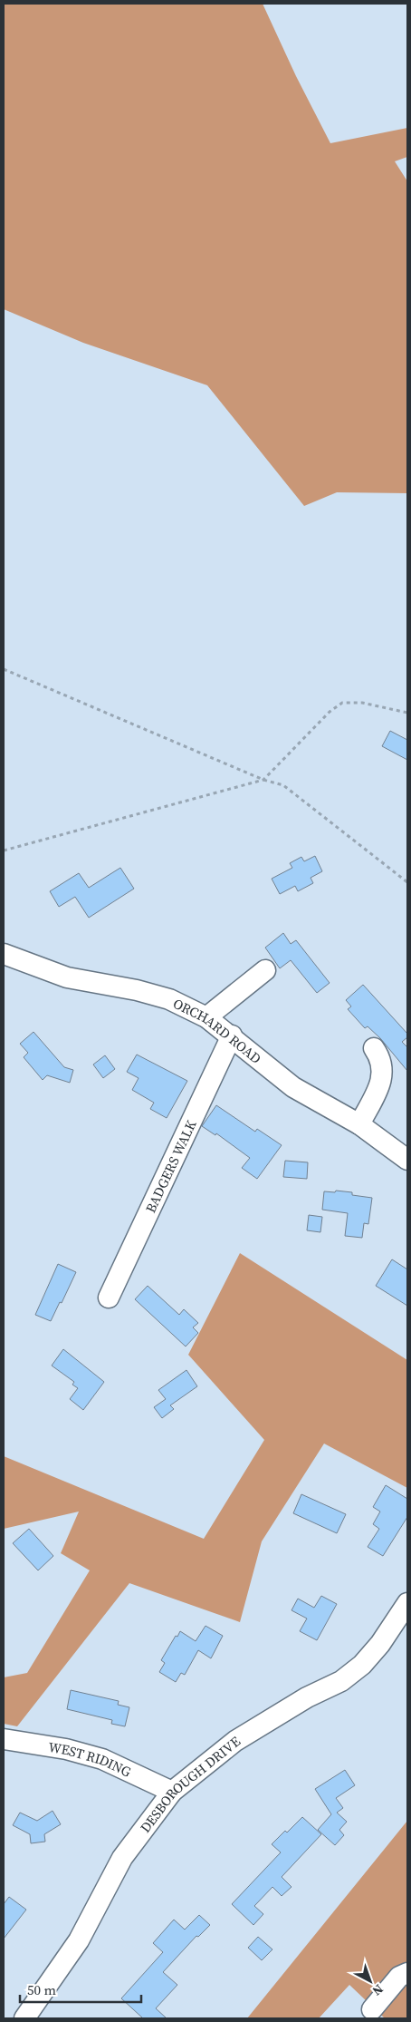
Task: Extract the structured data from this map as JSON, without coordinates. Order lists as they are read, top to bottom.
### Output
{
  "streets": {
    "street": [
      "ORCHARD ROAD",
      "BADGERS WALK",
      "WEST RIDING",
      "DESBOROUGH DRIVE"
    ]
  },
  "crossings": [
    ["ORCHARD ROAD", "BADGERS WALK"],
    ["WEST RIDING", "DESBOROUGH DRIVE"]
  ],
  "scale_bar": "50 m",
  "north": "bottom right"
}
